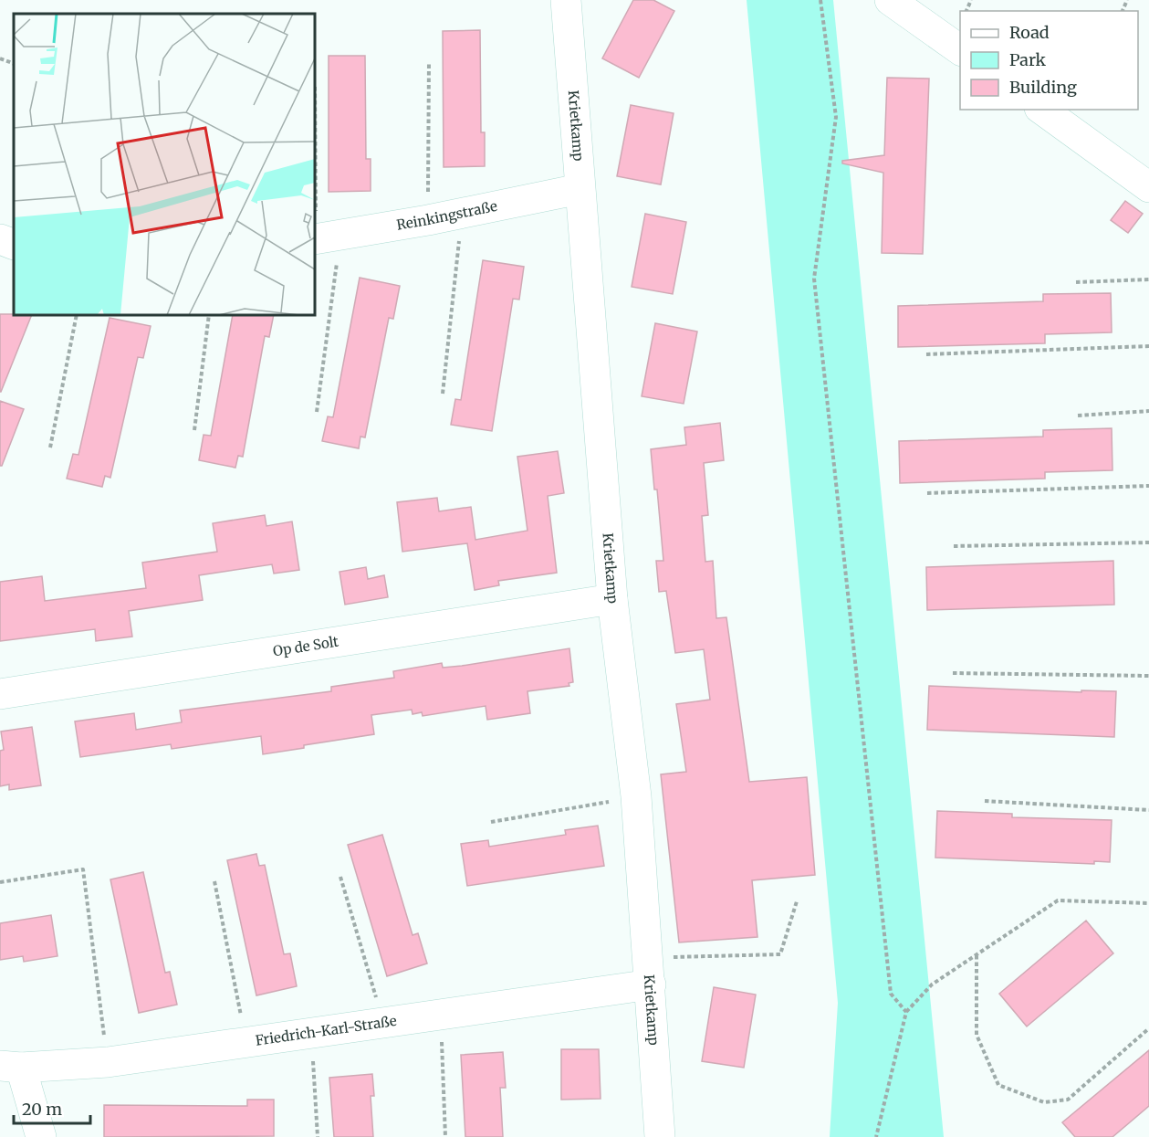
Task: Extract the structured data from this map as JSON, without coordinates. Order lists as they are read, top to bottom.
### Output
{
  "streets": {
    "street": [
      "Krietkamp",
      "Reinkingstraße",
      "Op de Solt",
      "Friedrich-Karl-Straße"
    ]
  },
  "crossings": [
    ["Krietkamp", "Reinkingstraße"],
    ["Krietkamp", "Op de Solt"],
    ["Krietkamp", "Friedrich-Karl-Straße"]
  ],
  "legend": ["Road", "Park", "Building"],
  "scale_bar": "20 m"
}
